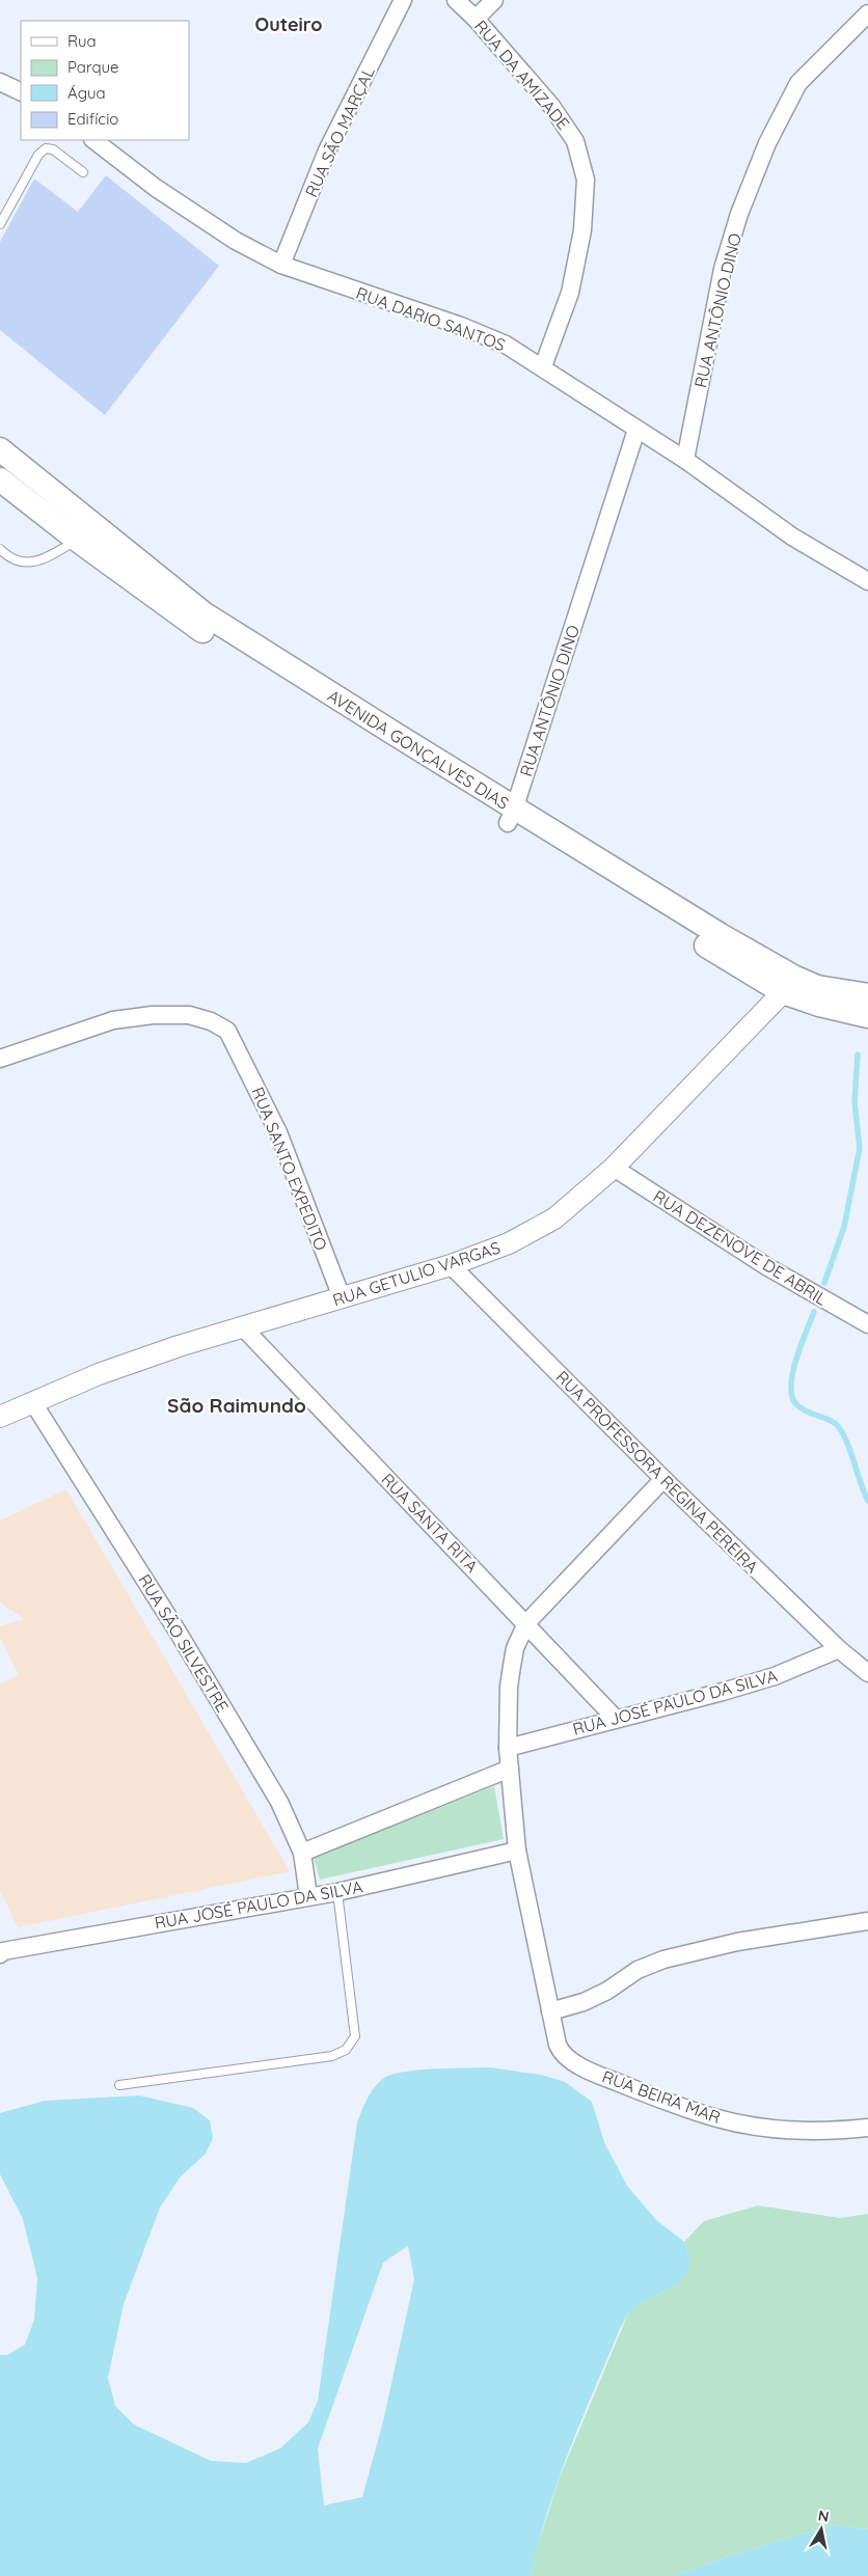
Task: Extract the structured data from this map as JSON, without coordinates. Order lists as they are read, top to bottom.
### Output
{
  "streets": {
    "main road": ["AVENIDA GONÇALVES DIAS"],
    "street": [
      "RUA DA AMIZADE",
      "RUA SÃO MARÇAL",
      "RUA ANTÔNIO DINO",
      "RUA DARIO SANTOS",
      "RUA SANTO EXPEDITO",
      "RUA DEZENOVE DE ABRIL",
      "RUA GETULIO VARGAS",
      "RUA PROFESSORA REGINA PEREIRA",
      "RUA SANTA RITA",
      "RUA SÃO SILVESTRE",
      "RUA JOSÉ PAULO DA SILVA",
      "RUA BEIRA MAR"
    ]
  },
  "crossings": [
    ["RUA DA AMIZADE", "RUA DARIO SANTOS"],
    ["RUA SÃO MARÇAL", "RUA DARIO SANTOS"],
    ["RUA ANTÔNIO DINO", "RUA DARIO SANTOS"],
    ["RUA ANTÔNIO DINO", "AVENIDA GONÇALVES DIAS"],
    ["AVENIDA GONÇALVES DIAS", "RUA GETULIO VARGAS"],
    ["RUA SANTO EXPEDITO", "RUA GETULIO VARGAS"],
    ["RUA DEZENOVE DE ABRIL", "RUA GETULIO VARGAS"],
    ["RUA GETULIO VARGAS", "RUA PROFESSORA REGINA PEREIRA"],
    ["RUA GETULIO VARGAS", "RUA SANTA RITA"],
    ["RUA GETULIO VARGAS", "RUA SÃO SILVESTRE"],
    ["RUA PROFESSORA REGINA PEREIRA", "RUA JOSÉ PAULO DA SILVA"],
    ["RUA SANTA RITA", "RUA JOSÉ PAULO DA SILVA"],
    ["RUA SÃO SILVESTRE", "RUA JOSÉ PAULO DA SILVA"]
  ],
  "districts": ["Outeiro", "São Raimundo"],
  "legend": [
    "Rua",
    "Parque",
    "Água",
    "Edifício"
  ],
  "north": "top"
}
